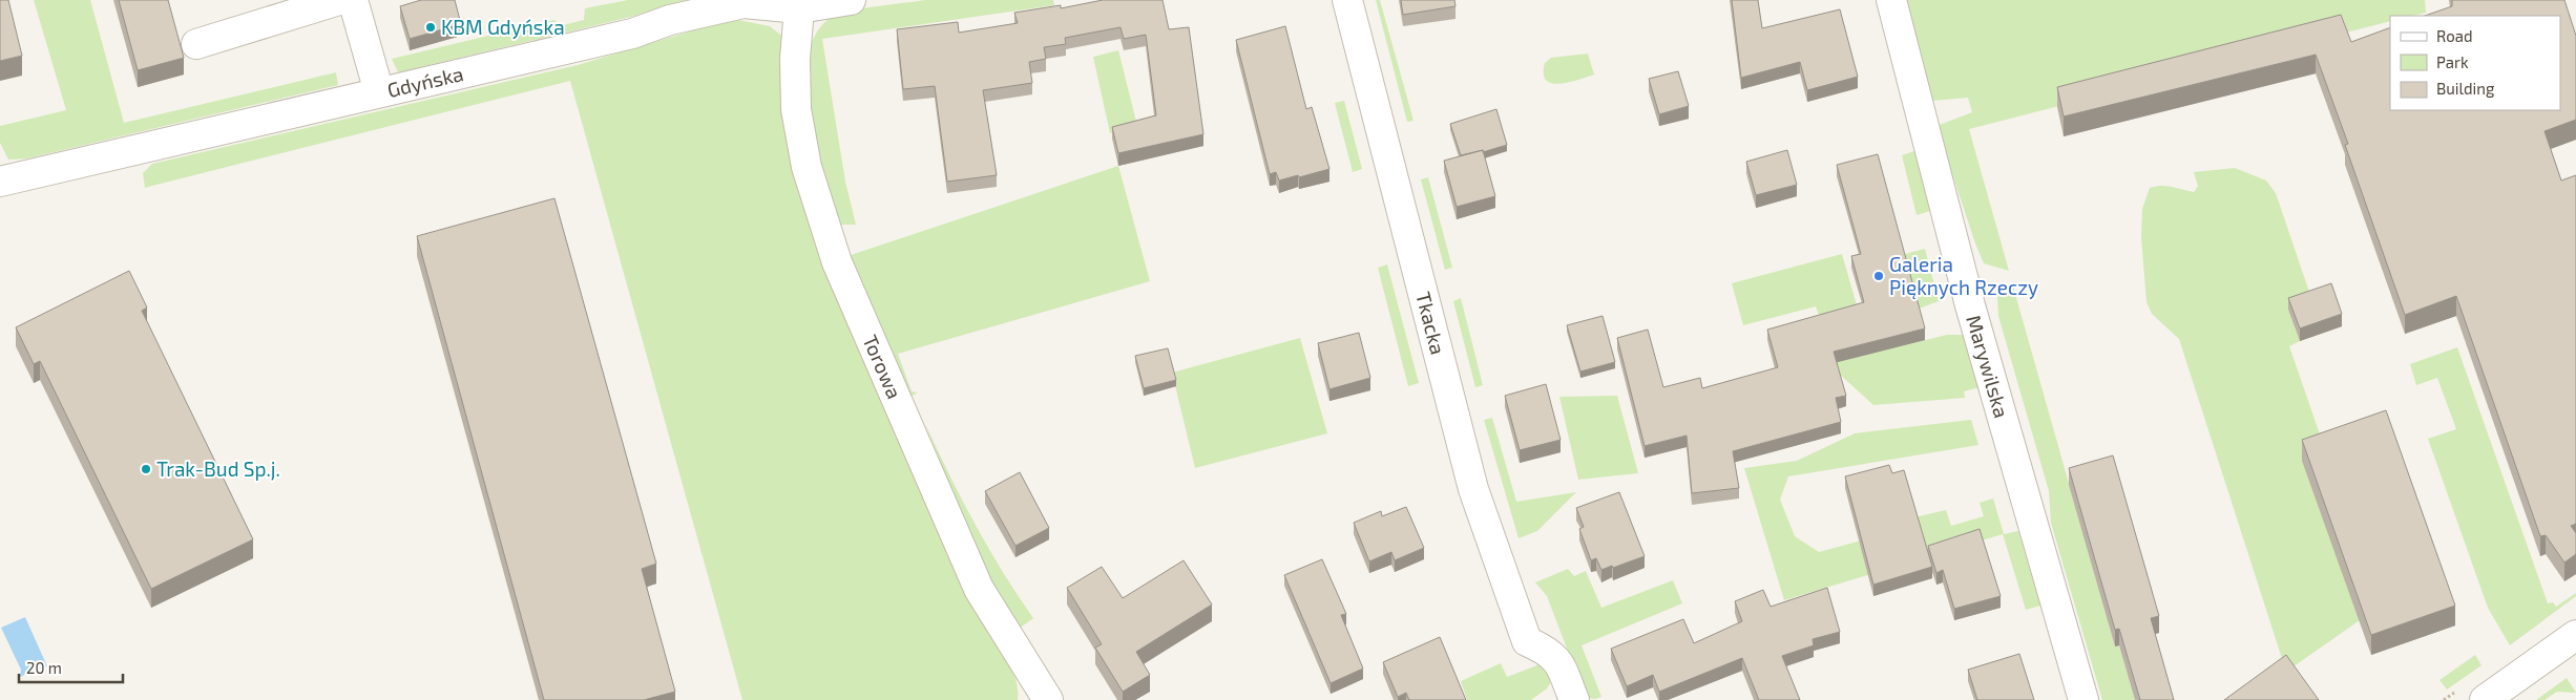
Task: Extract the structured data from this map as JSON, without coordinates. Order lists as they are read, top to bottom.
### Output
{
  "streets": {
    "street": [
      "Gdyńska",
      "Tkacka",
      "Torowa",
      "Marywilska"
    ]
  },
  "crossings": [
    ["Gdyńska", "Torowa"]
  ],
  "places": ["KBM Gdyńska", "Galeria Pięknych Rzeczy", "Trak-Bud Sp.j."],
  "legend": ["Road", "Park", "Building"],
  "scale_bar": "20 m"
}
